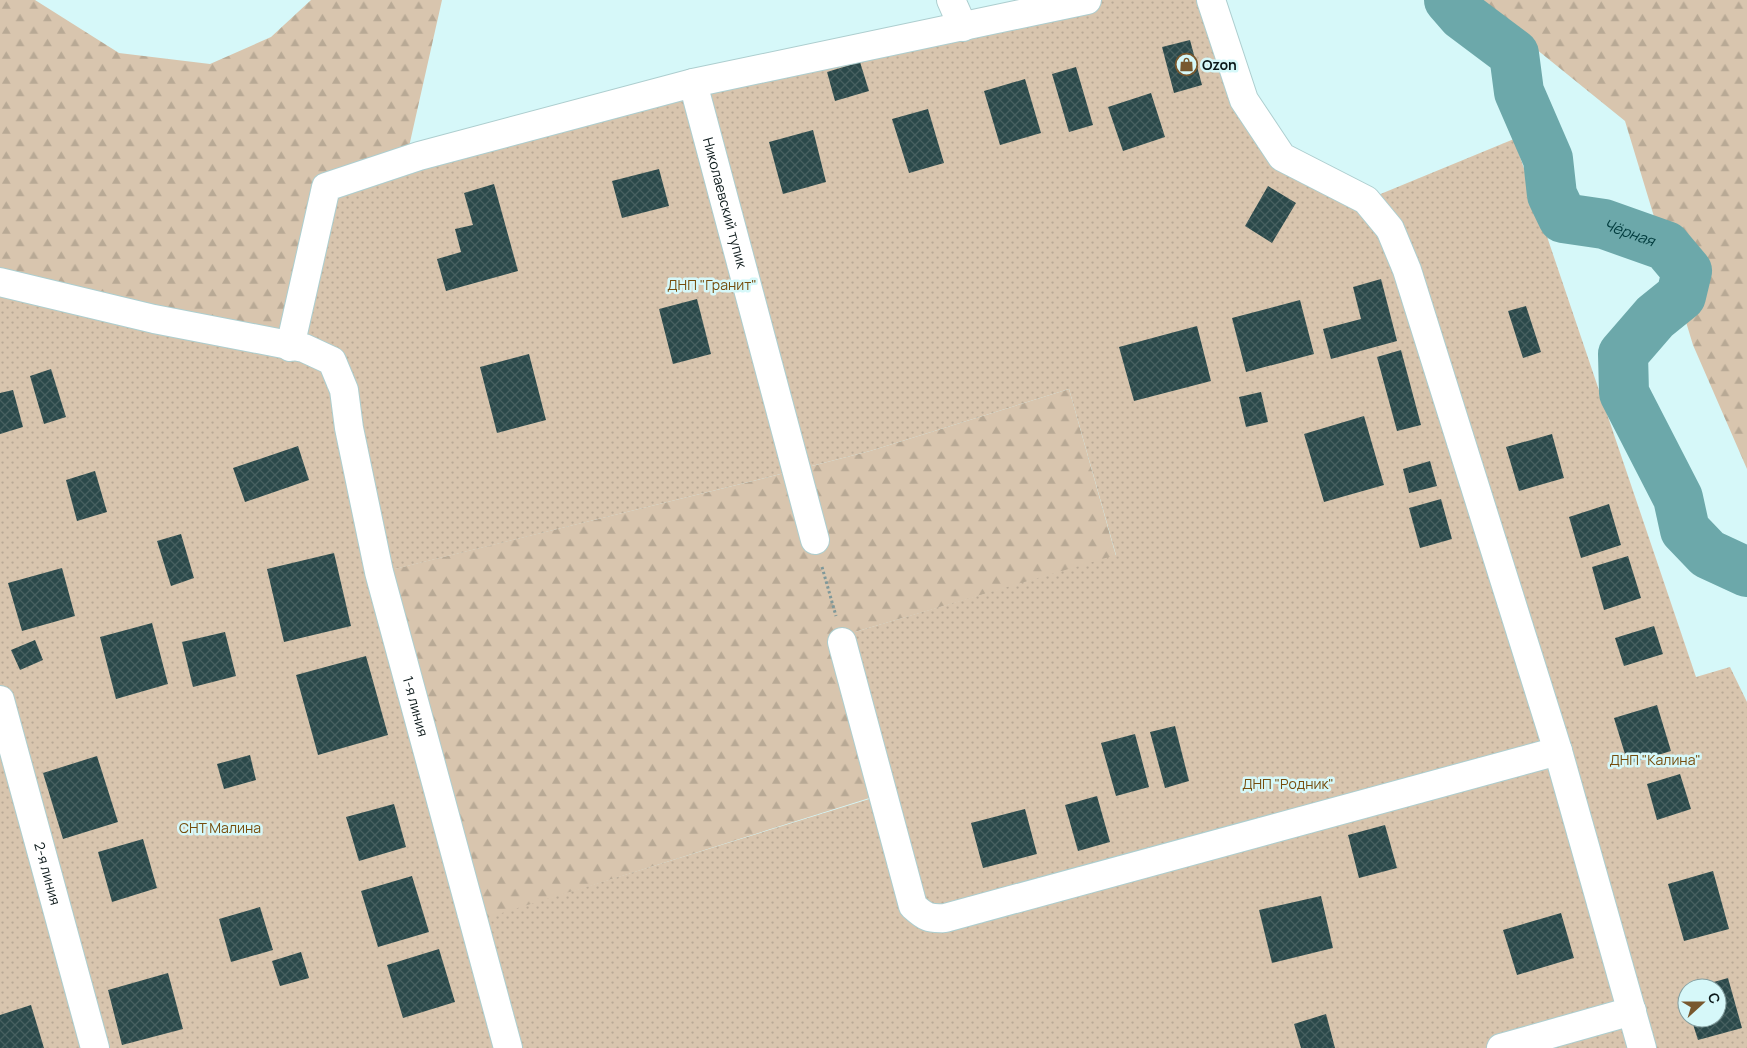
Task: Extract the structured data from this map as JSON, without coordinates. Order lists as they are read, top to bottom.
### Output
{
  "streets": {
    "street": ["Николаевский тупик", "1-я линия", "2-я линия"]
  },
  "water": ["Чёрная"],
  "parks": [
    "ДНП \"Гранит\"",
    "ДНП \"Калина\"",
    "ДНП \"Родник\"",
    "СНТ Малина"
  ],
  "places": {
    "shop": ["Ozon"]
  },
  "north": "right"
}
